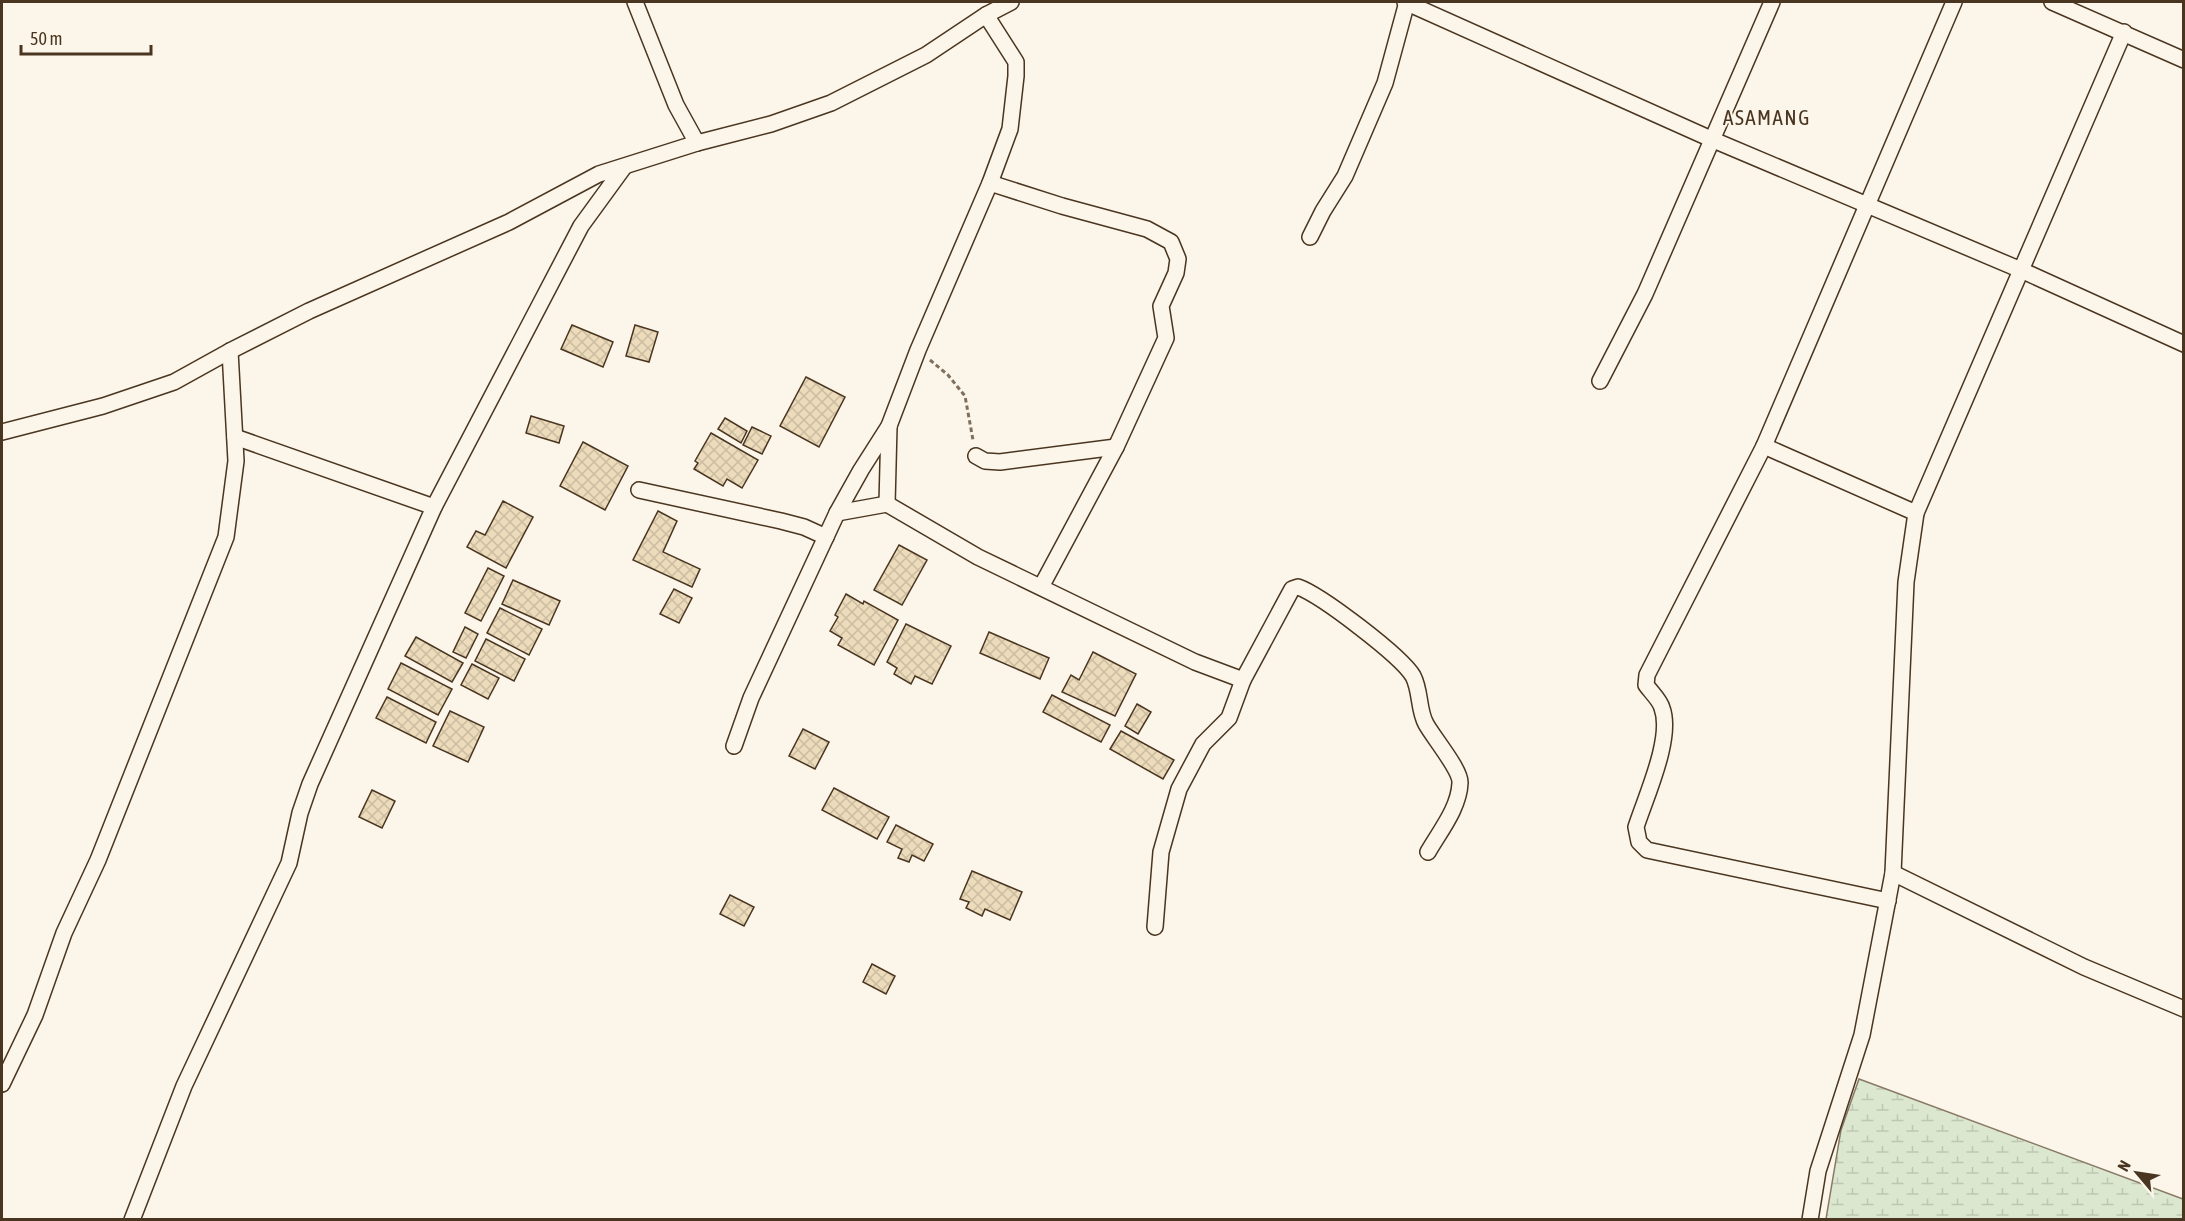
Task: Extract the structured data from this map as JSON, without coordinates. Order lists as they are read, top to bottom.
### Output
{
  "districts": ["ASAMANG"],
  "scale_bar": "50 m",
  "north": "top left"
}
